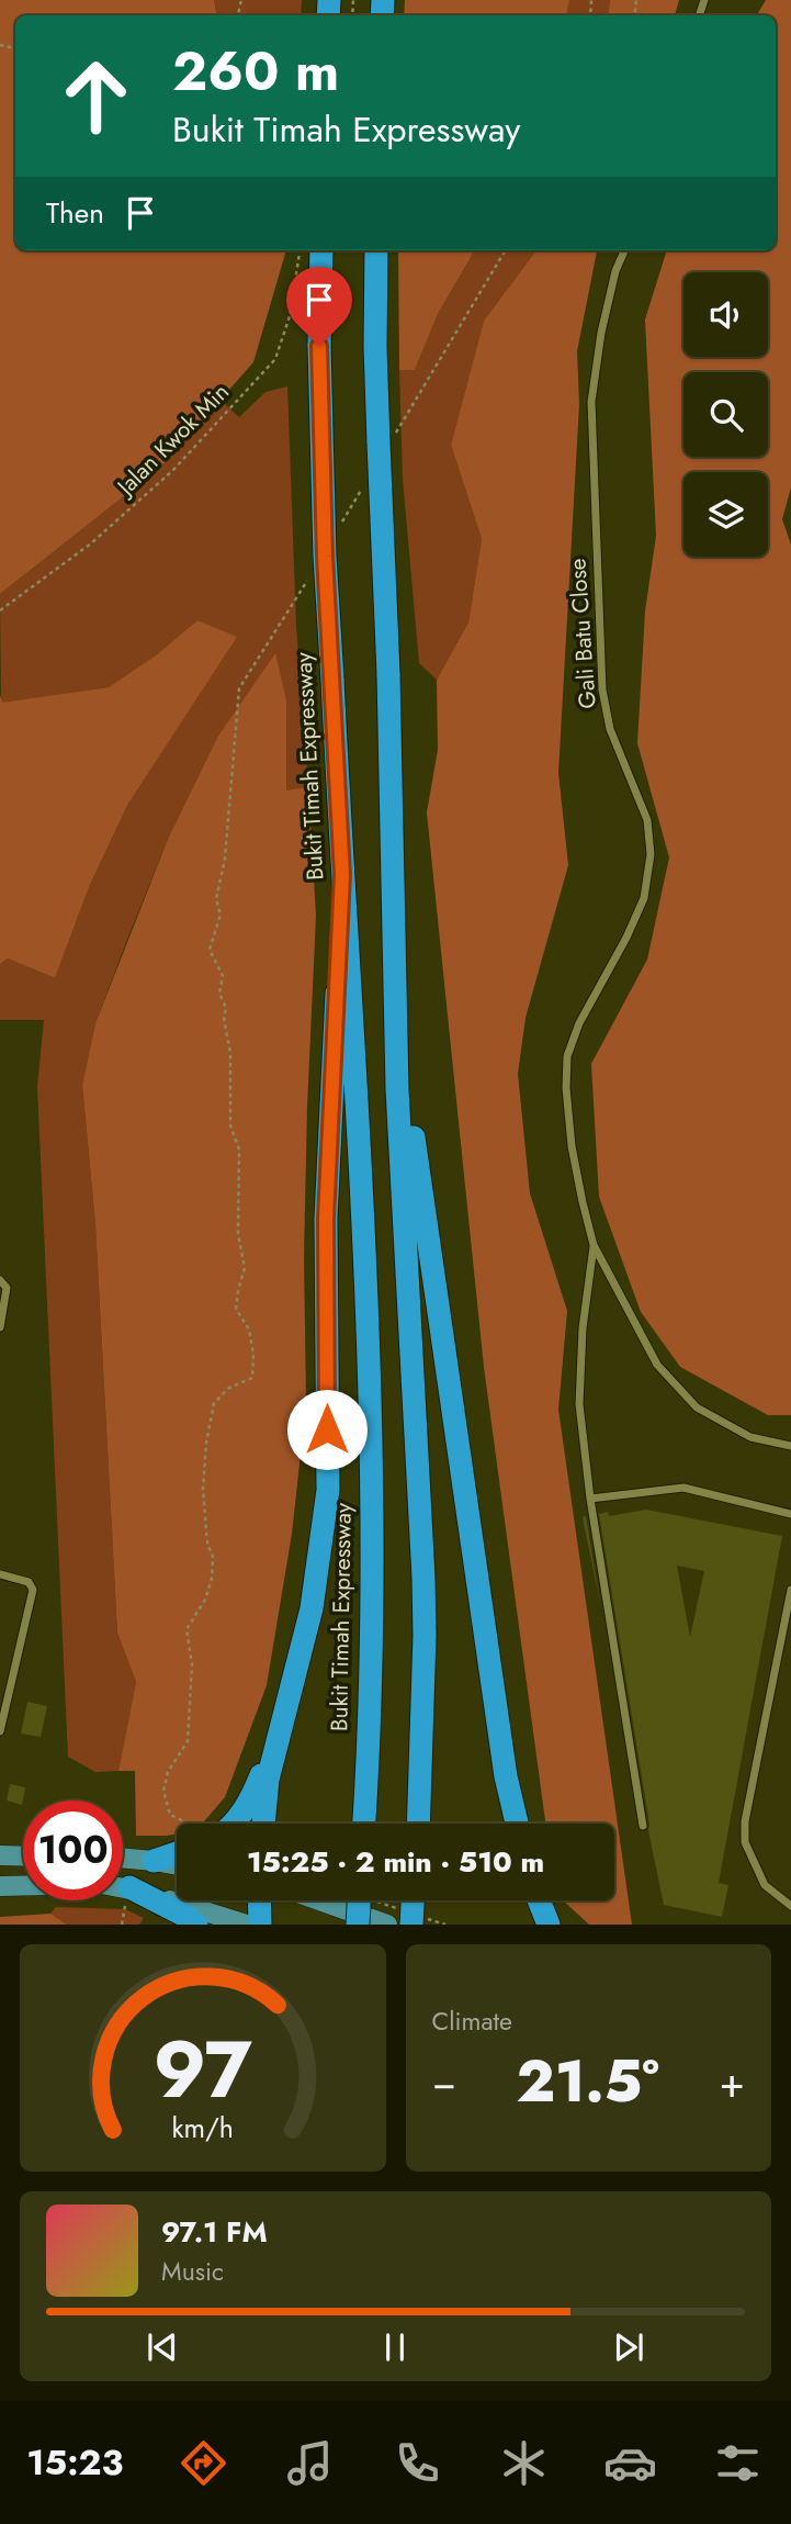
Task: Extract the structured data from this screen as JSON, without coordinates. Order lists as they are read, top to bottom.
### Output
{
  "streets": {
    "highway": ["Bukit Timah Expressway"],
    "lane": ["Gali Batu Close"],
    "path": ["Jalan Kwok Min"]
  },
  "page": {
    "turn": ["260 m", "Bukit Timah Expressway"],
    "then": "Then",
    "limit": "100",
    "trip": "15:25 · 2 min · 510 m",
    "tile": "Climate",
    "heat": ["−", "21.5°", "+"],
    "song": ["97.1 FM", "Music"],
    "tabs": "15:23",
    "gauge": ["97", "km/h"]
  }
}
